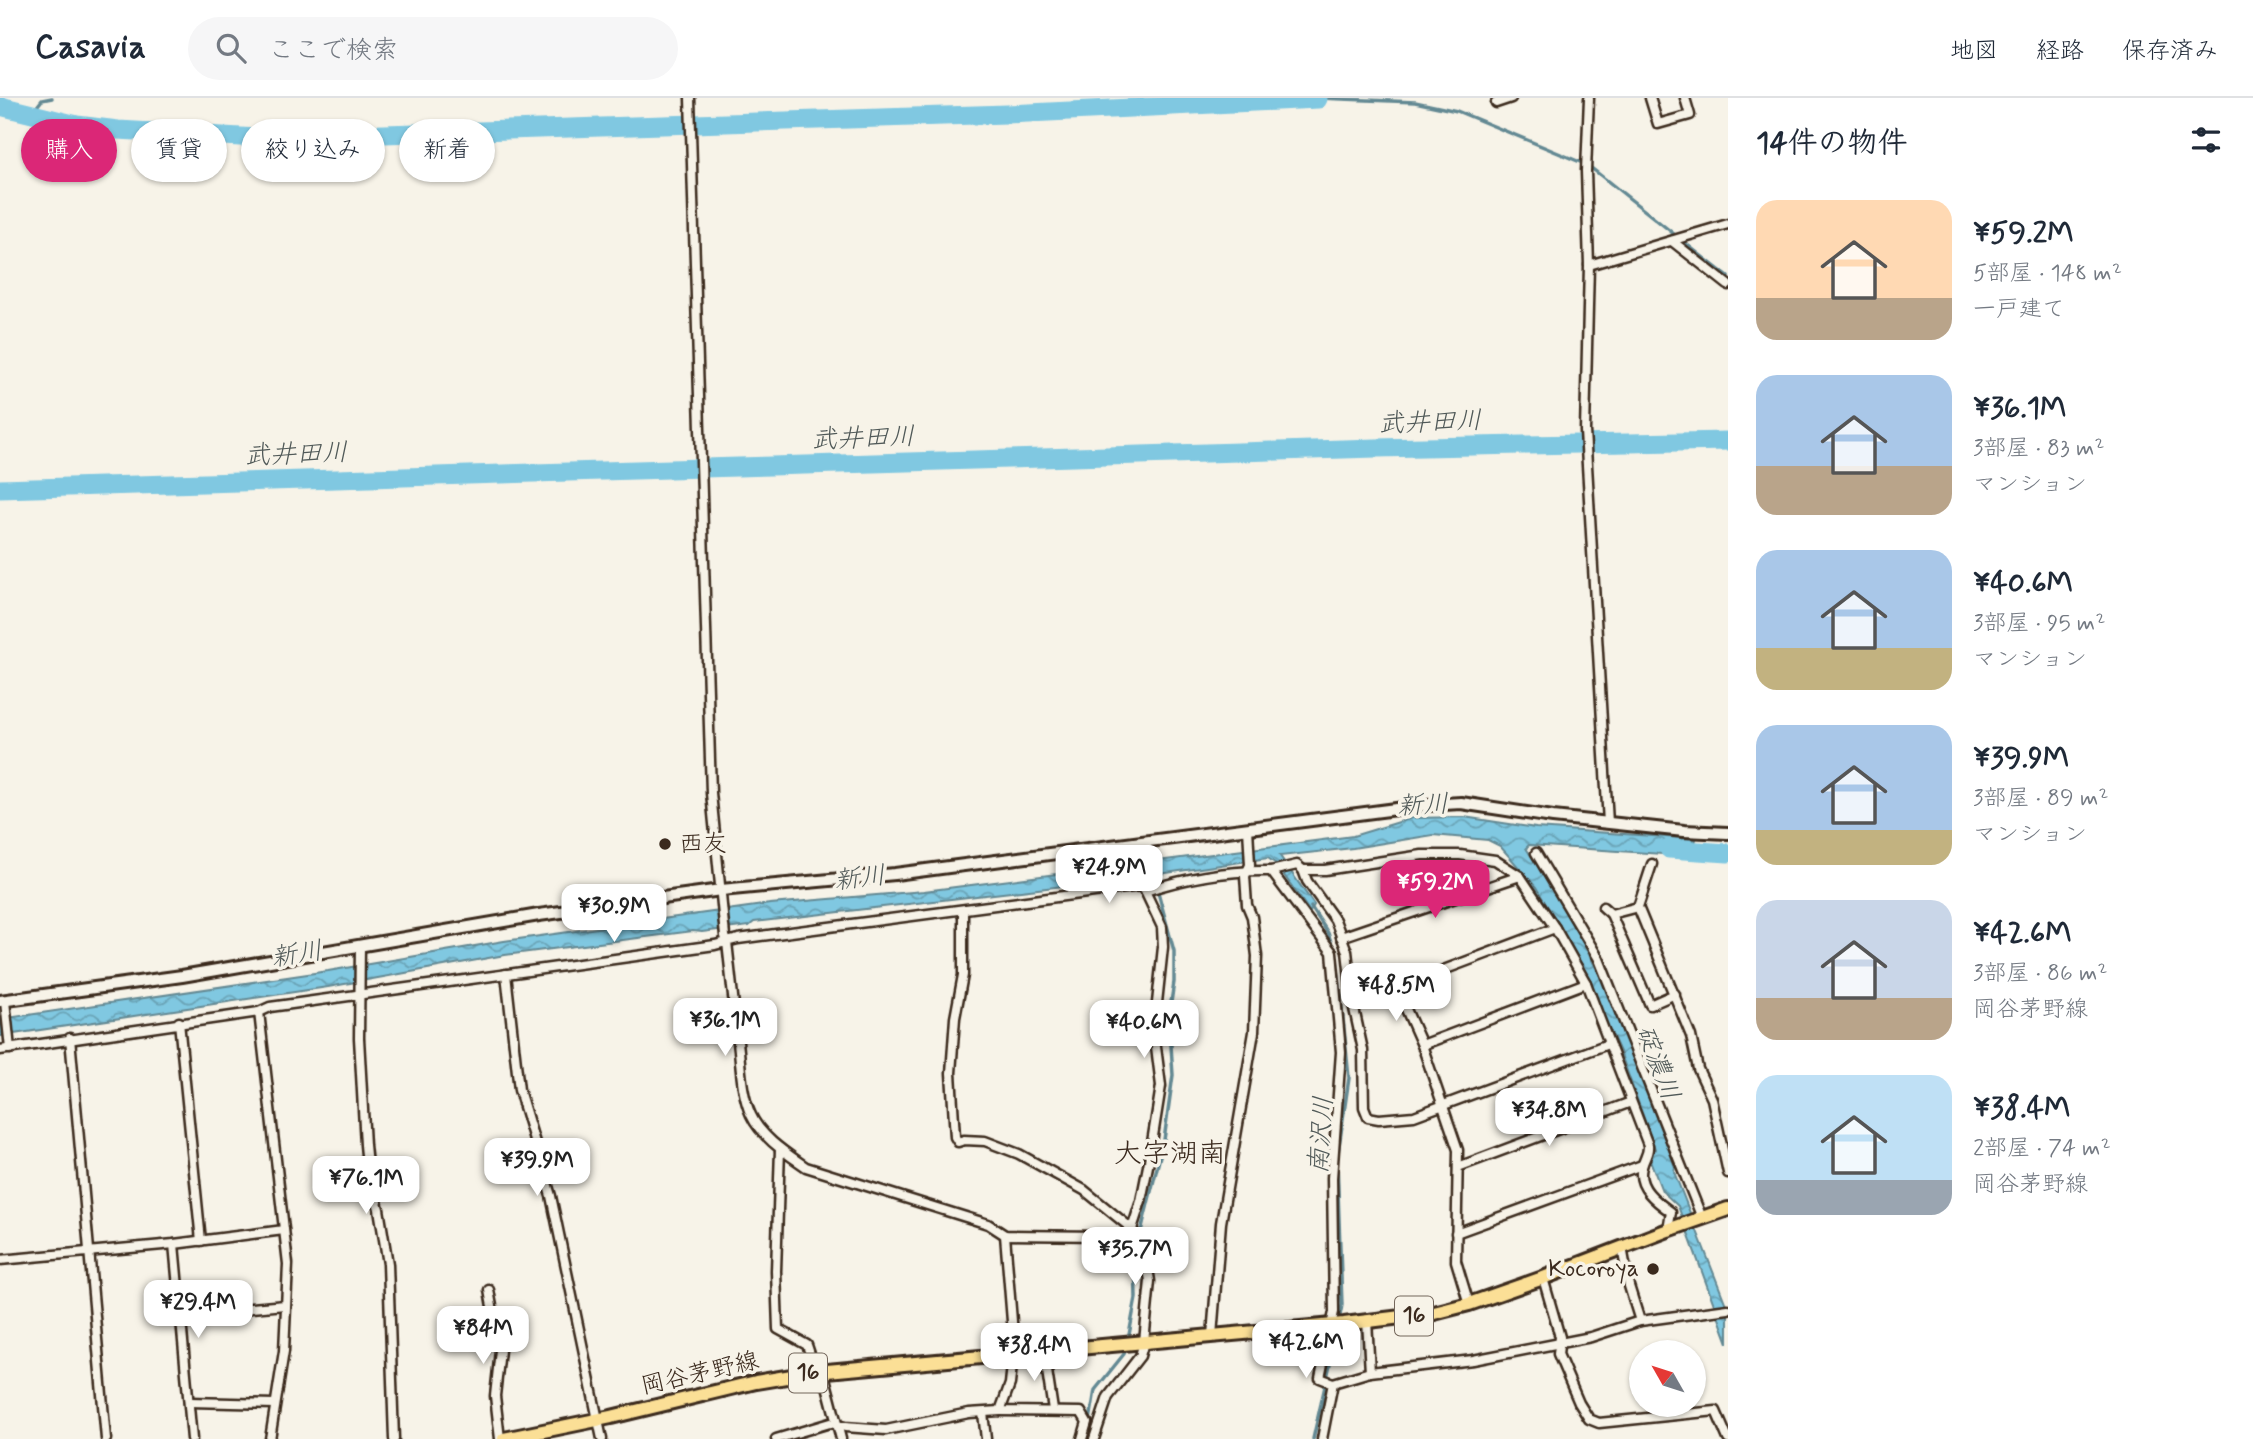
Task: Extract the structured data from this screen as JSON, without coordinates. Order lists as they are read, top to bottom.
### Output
{
  "streets": {
    "main road": ["16", "岡谷茅野線"]
  },
  "districts": ["大字湖南"],
  "water": [
    "武井田川",
    "新川",
    "碇濃川",
    "南沢川"
  ],
  "places": ["西友", "Kocoroya"],
  "north": "top left",
  "page": {
    "header": "Casavia",
    "search": "ここで検索",
    "nav": ["地図", "経路", "保存済み"],
    "heading": "14件の物件",
    "chip": [
      "購入",
      "賃貸",
      "絞り込み",
      "新着"
    ],
    "list": [
      {
        "name": "¥59.2M",
        "note": "5部屋 · 148 m² · 一戸建て"
      },
      {
        "name": "¥36.1M",
        "note": "3部屋 · 83 m² · マンション"
      },
      {
        "name": "¥40.6M",
        "note": "3部屋 · 95 m² · マンション"
      },
      {
        "name": "¥39.9M",
        "note": "3部屋 · 89 m² · マンション"
      },
      {
        "name": "¥42.6M",
        "note": "3部屋 · 86 m² · 岡谷茅野線"
      },
      {
        "name": "¥38.4M",
        "note": "2部屋 · 74 m² · 岡谷茅野線"
      }
    ],
    "price": [
      "¥24.9M",
      "¥59.2M",
      "¥30.9M",
      "¥48.5M",
      "¥36.1M",
      "¥40.6M",
      "¥34.8M",
      "¥39.9M",
      "¥76.1M",
      "¥35.7M",
      "¥29.4M",
      "¥84M",
      "¥42.6M",
      "¥38.4M"
    ]
  }
}
